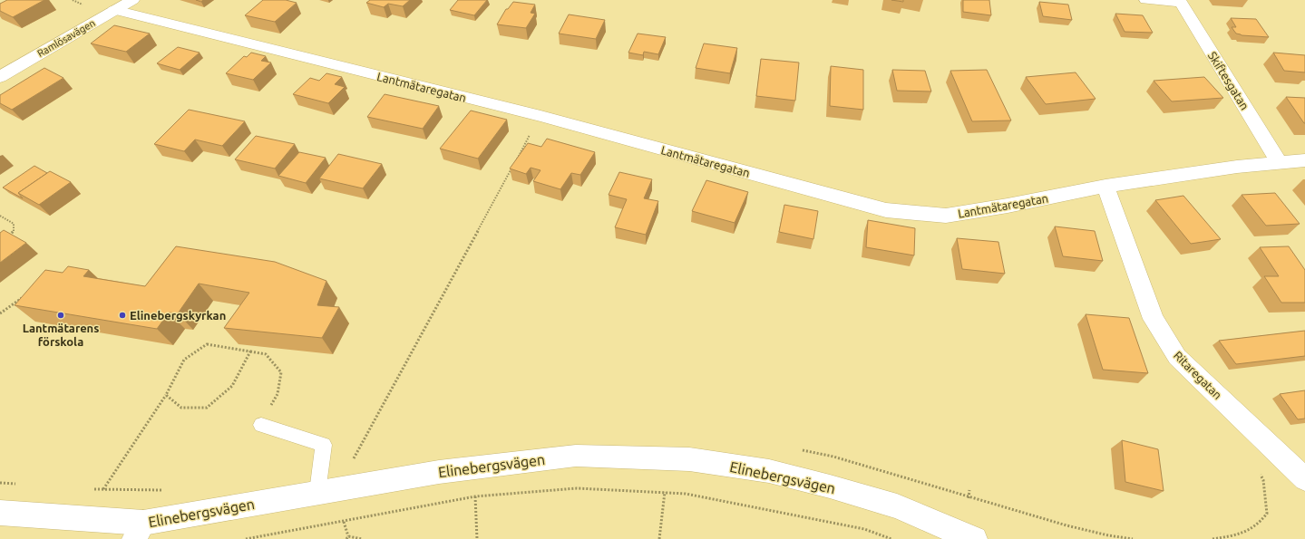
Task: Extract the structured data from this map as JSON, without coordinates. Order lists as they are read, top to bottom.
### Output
{
  "streets": {
    "street": [
      "Ramlösavägen",
      "Skiftesgatan",
      "Lantmätaregatan",
      "Ritaregatan",
      "Elinebergsvägen"
    ]
  },
  "crossings": [
    ["Ramlösavägen", "Lantmätaregatan"],
    ["Skiftesgatan", "Lantmätaregatan"],
    ["Lantmätaregatan", "Ritaregatan"]
  ],
  "places": ["Lantmätarens förskola", "Elinebergskyrkan"]
}
